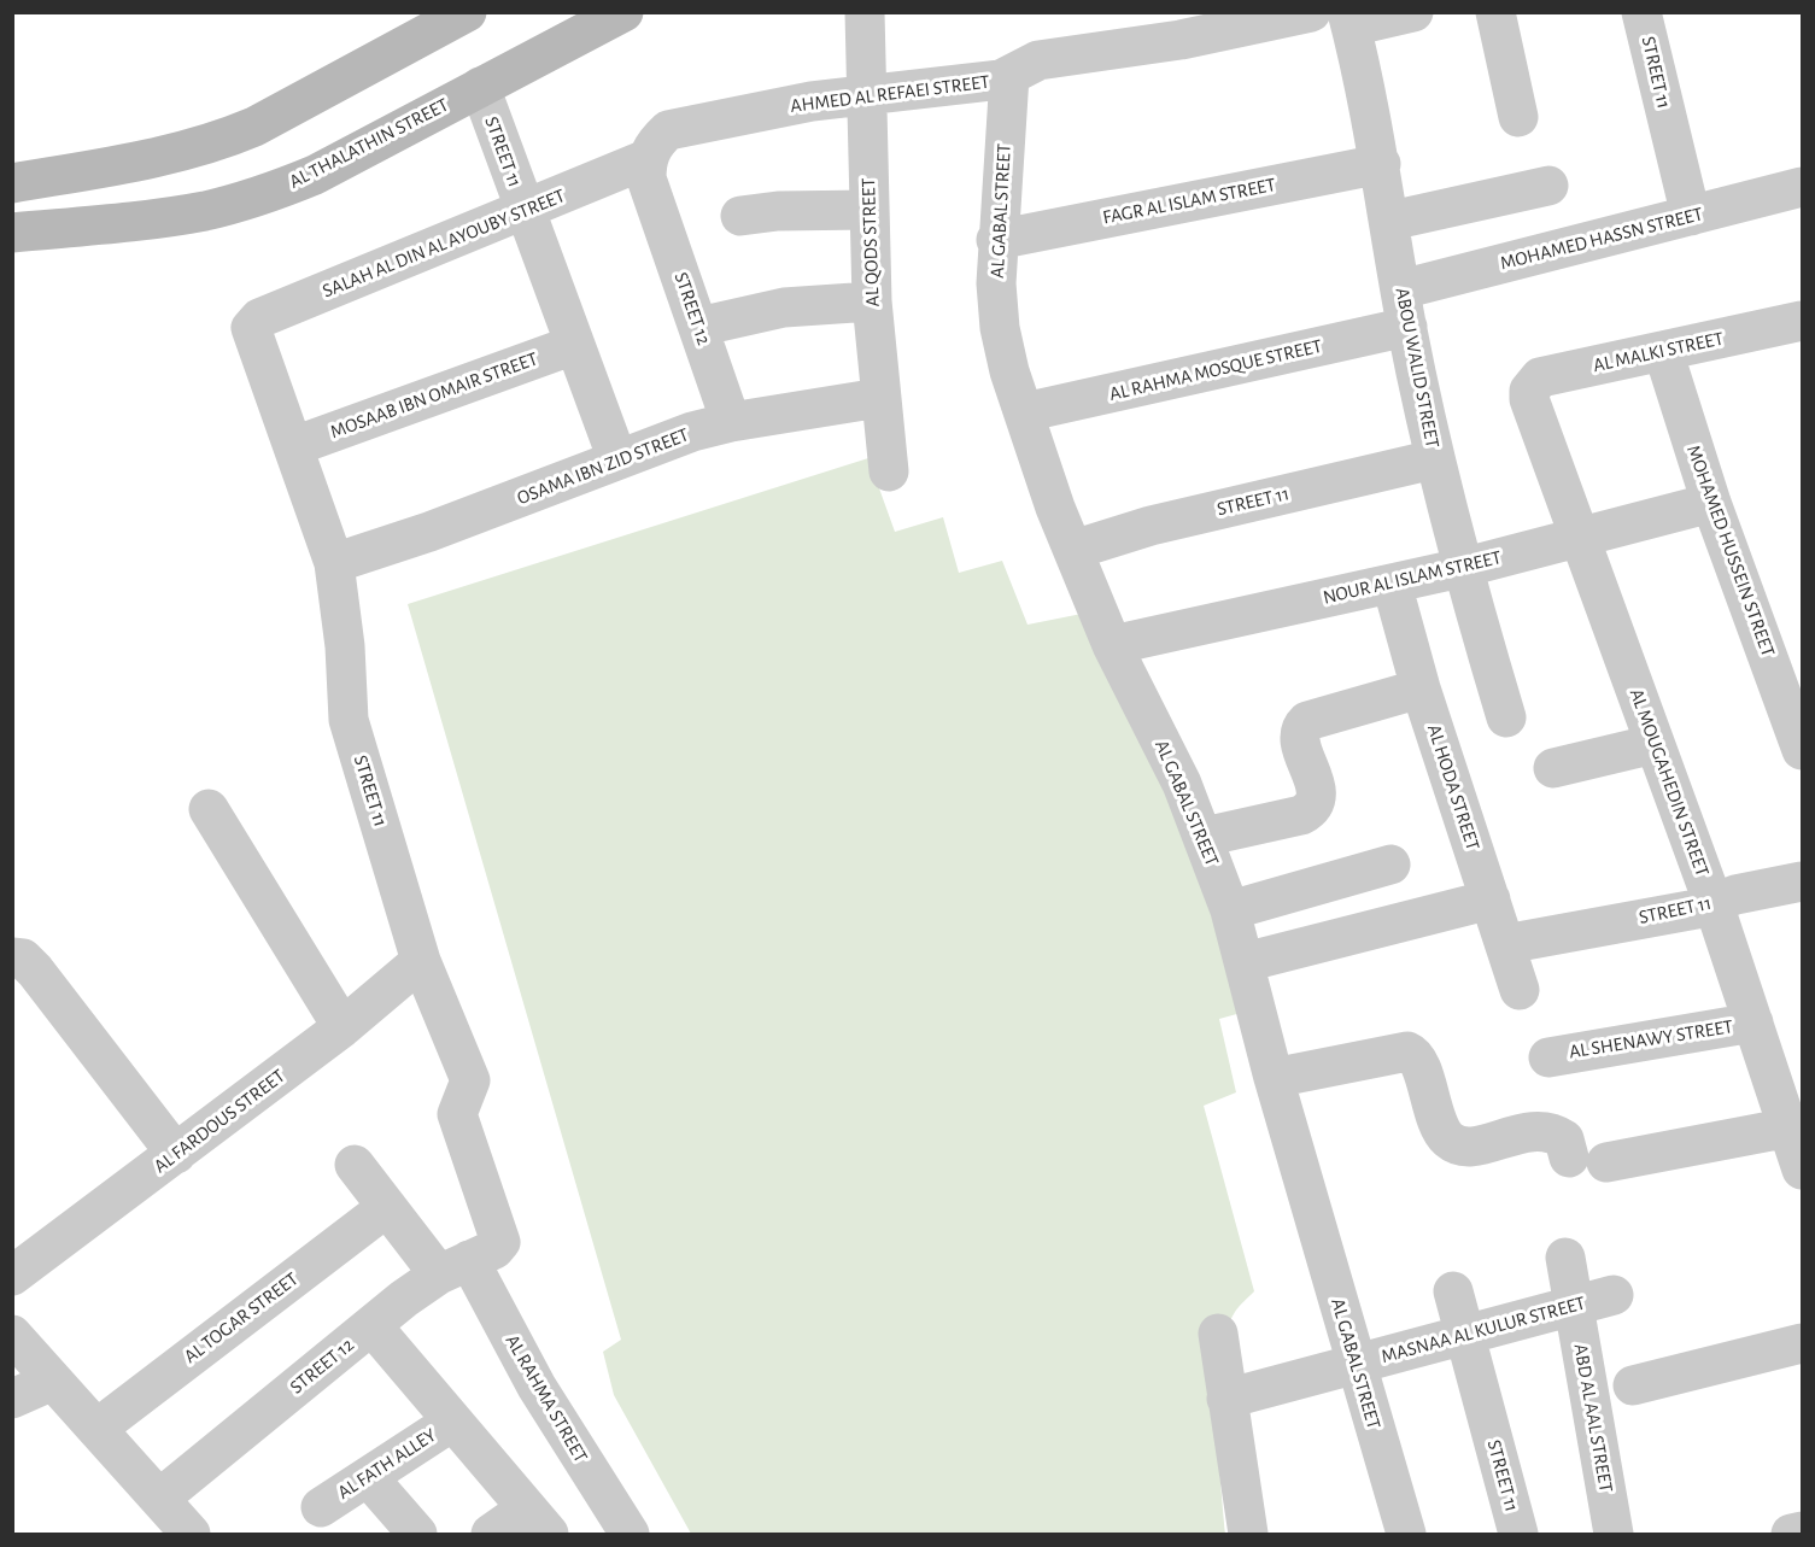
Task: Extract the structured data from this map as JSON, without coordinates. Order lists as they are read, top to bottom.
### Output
{
  "streets": {
    "street": [
      "STREET 11",
      "AHMED AL REFAEI STREET",
      "AL THALATHIN STREET",
      "FAGR AL ISLAM STREET",
      "AL GABAL STREET",
      "MOHAMED HASSN STREET",
      "AL QODS STREET",
      "SALAH AL DIN AL AYOUBY STREET",
      "STREET 12",
      "AL MALKI STREET",
      "ABOU WALID STREET",
      "AL RAHMA MOSQUE STREET",
      "MOSAAB IBN OMAIR STREET",
      "OSAMA IBN ZID STREET",
      "MOHAMED HUSSEIN STREET",
      "NOUR AL ISLAM STREET",
      "AL MOUGAHEDIN STREET",
      "AL HODA STREET",
      "AL SHENAWY STREET",
      "AL FARDOUS STREET",
      "AL TOGAR STREET",
      "MASNAA AL KULUR STREET",
      "AL RAHMA STREET",
      "ABD AL AAL STREET",
      "AL FATH ALLEY"
    ]
  },
  "crossings": [
    ["STREET 11", "AL THALATHIN STREET"],
    ["STREET 11", "AL GABAL STREET"],
    ["STREET 11", "MOHAMED HASSN STREET"],
    ["STREET 11", "SALAH AL DIN AL AYOUBY STREET"],
    ["STREET 11", "STREET 12"],
    ["STREET 11", "ABOU WALID STREET"],
    ["STREET 11", "MOSAAB IBN OMAIR STREET"],
    ["STREET 11", "OSAMA IBN ZID STREET"],
    ["STREET 11", "AL MOUGAHEDIN STREET"],
    ["STREET 11", "AL HODA STREET"],
    ["STREET 11", "AL FARDOUS STREET"],
    ["STREET 11", "MASNAA AL KULUR STREET"],
    ["STREET 11", "AL RAHMA STREET"],
    ["AHMED AL REFAEI STREET", "AL GABAL STREET"],
    ["AHMED AL REFAEI STREET", "AL QODS STREET"],
    ["AHMED AL REFAEI STREET", "SALAH AL DIN AL AYOUBY STREET"],
    ["AHMED AL REFAEI STREET", "STREET 12"],
    ["FAGR AL ISLAM STREET", "AL GABAL STREET"],
    ["FAGR AL ISLAM STREET", "ABOU WALID STREET"],
    ["AL GABAL STREET", "AL RAHMA MOSQUE STREET"],
    ["AL GABAL STREET", "NOUR AL ISLAM STREET"],
    ["AL GABAL STREET", "MASNAA AL KULUR STREET"],
    ["MOHAMED HASSN STREET", "ABOU WALID STREET"],
    ["MOHAMED HASSN STREET", "AL RAHMA MOSQUE STREET"],
    ["AL QODS STREET", "OSAMA IBN ZID STREET"],
    ["SALAH AL DIN AL AYOUBY STREET", "STREET 12"],
    ["STREET 12", "OSAMA IBN ZID STREET"],
    ["STREET 12", "AL RAHMA STREET"],
    ["AL MALKI STREET", "MOHAMED HUSSEIN STREET"],
    ["AL MALKI STREET", "AL MOUGAHEDIN STREET"],
    ["ABOU WALID STREET", "AL RAHMA MOSQUE STREET"],
    ["ABOU WALID STREET", "NOUR AL ISLAM STREET"],
    ["MOHAMED HUSSEIN STREET", "NOUR AL ISLAM STREET"],
    ["NOUR AL ISLAM STREET", "AL MOUGAHEDIN STREET"],
    ["NOUR AL ISLAM STREET", "AL HODA STREET"],
    ["AL MOUGAHEDIN STREET", "AL SHENAWY STREET"],
    ["MASNAA AL KULUR STREET", "ABD AL AAL STREET"]
  ]
}
